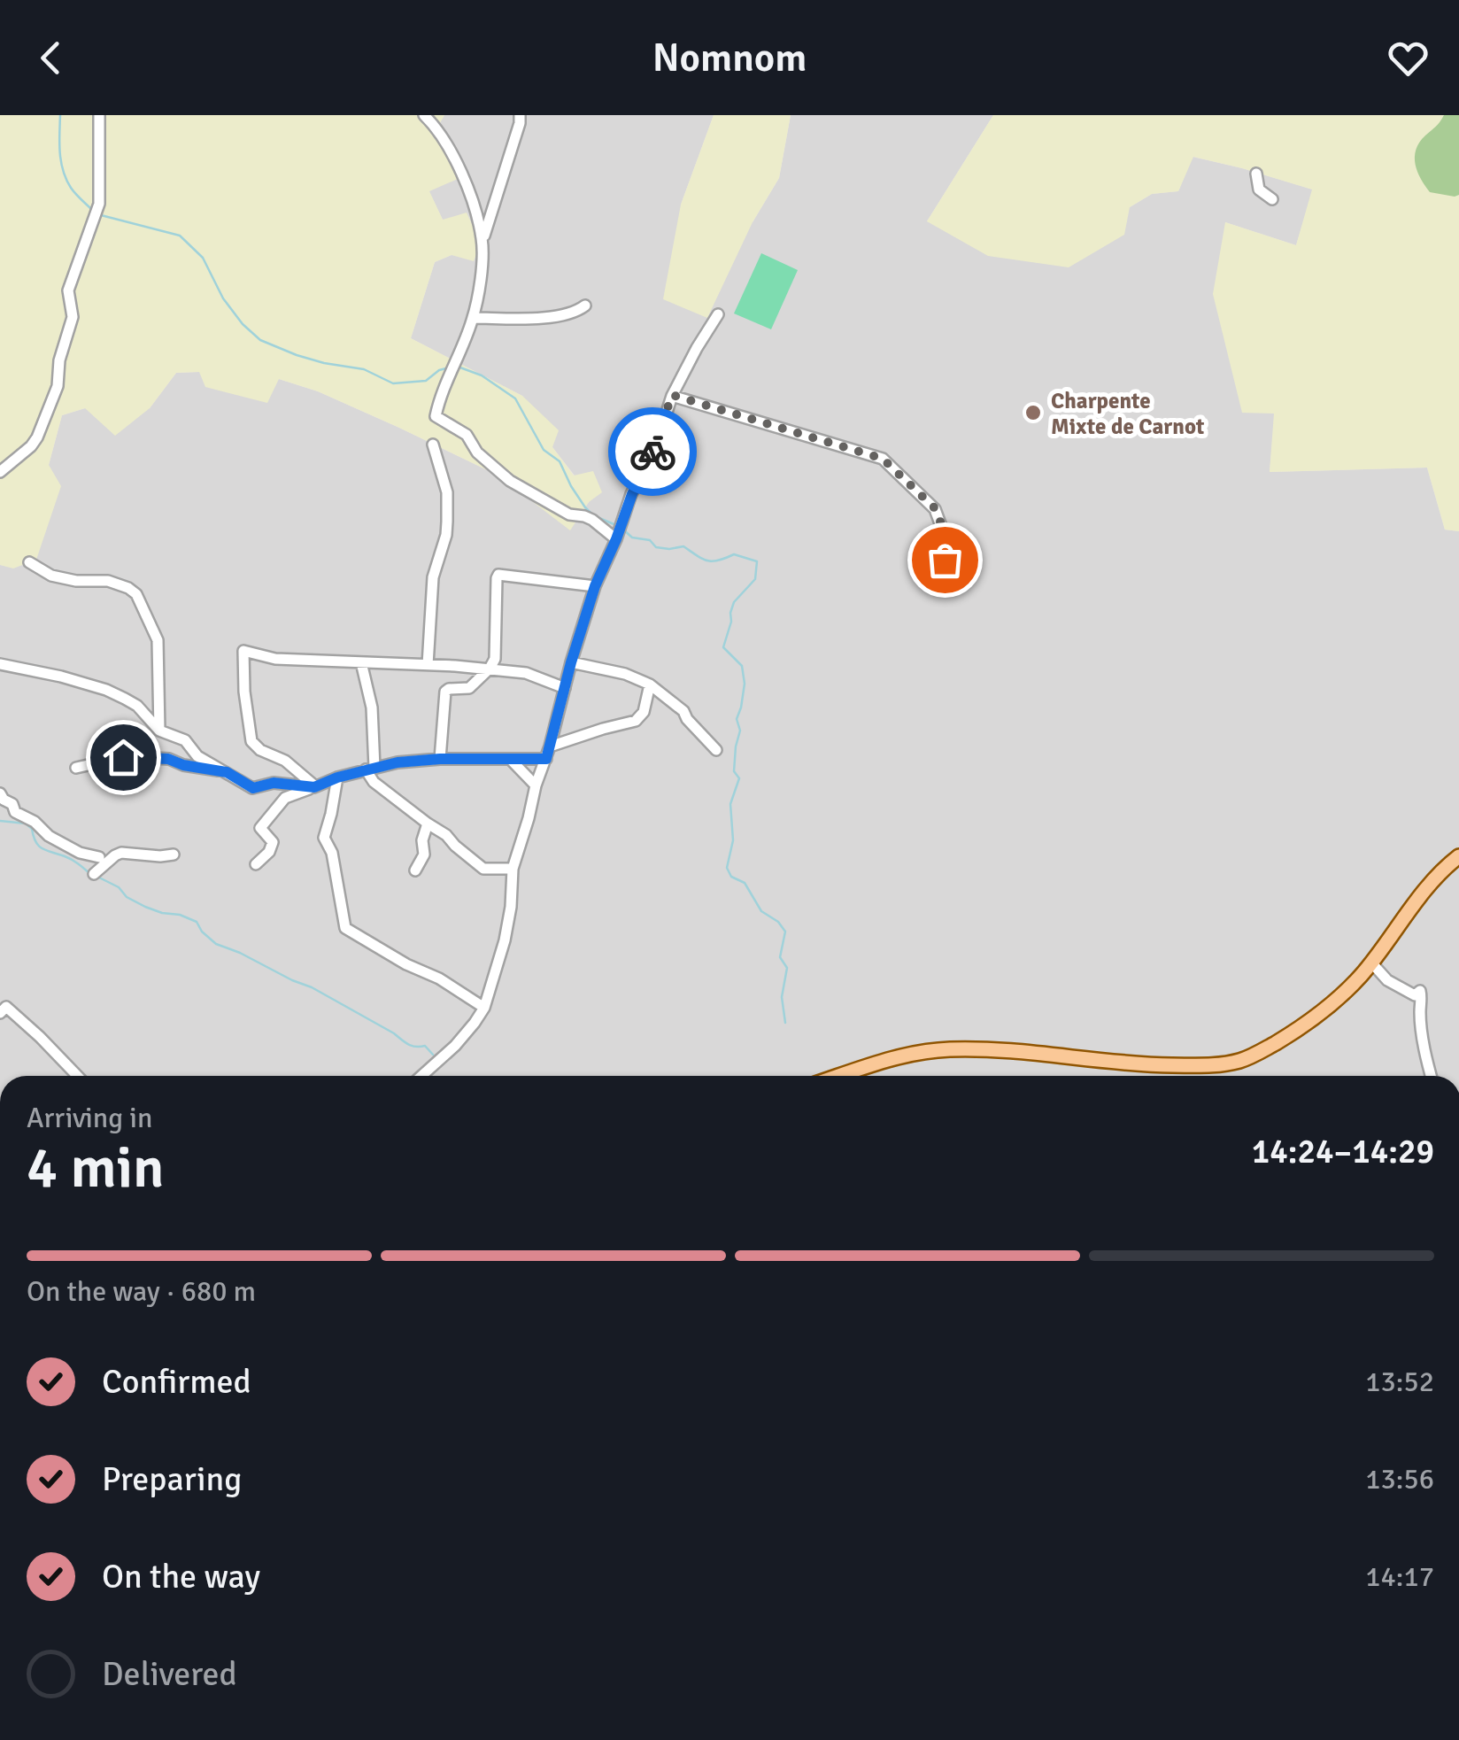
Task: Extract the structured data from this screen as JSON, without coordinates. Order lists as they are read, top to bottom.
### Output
{
  "places": ["Charpente Mixte de Carnot"],
  "page": {
    "header": "Nomnom",
    "heading": ["4 min", "Arriving in", "14:24–14:29"],
    "bar": "On the way · 680 m",
    "list": [
      ["Confirmed", "13:52"],
      ["Preparing", "13:56"],
      ["On the way", "14:17"],
      "Delivered"
    ]
  }
}
